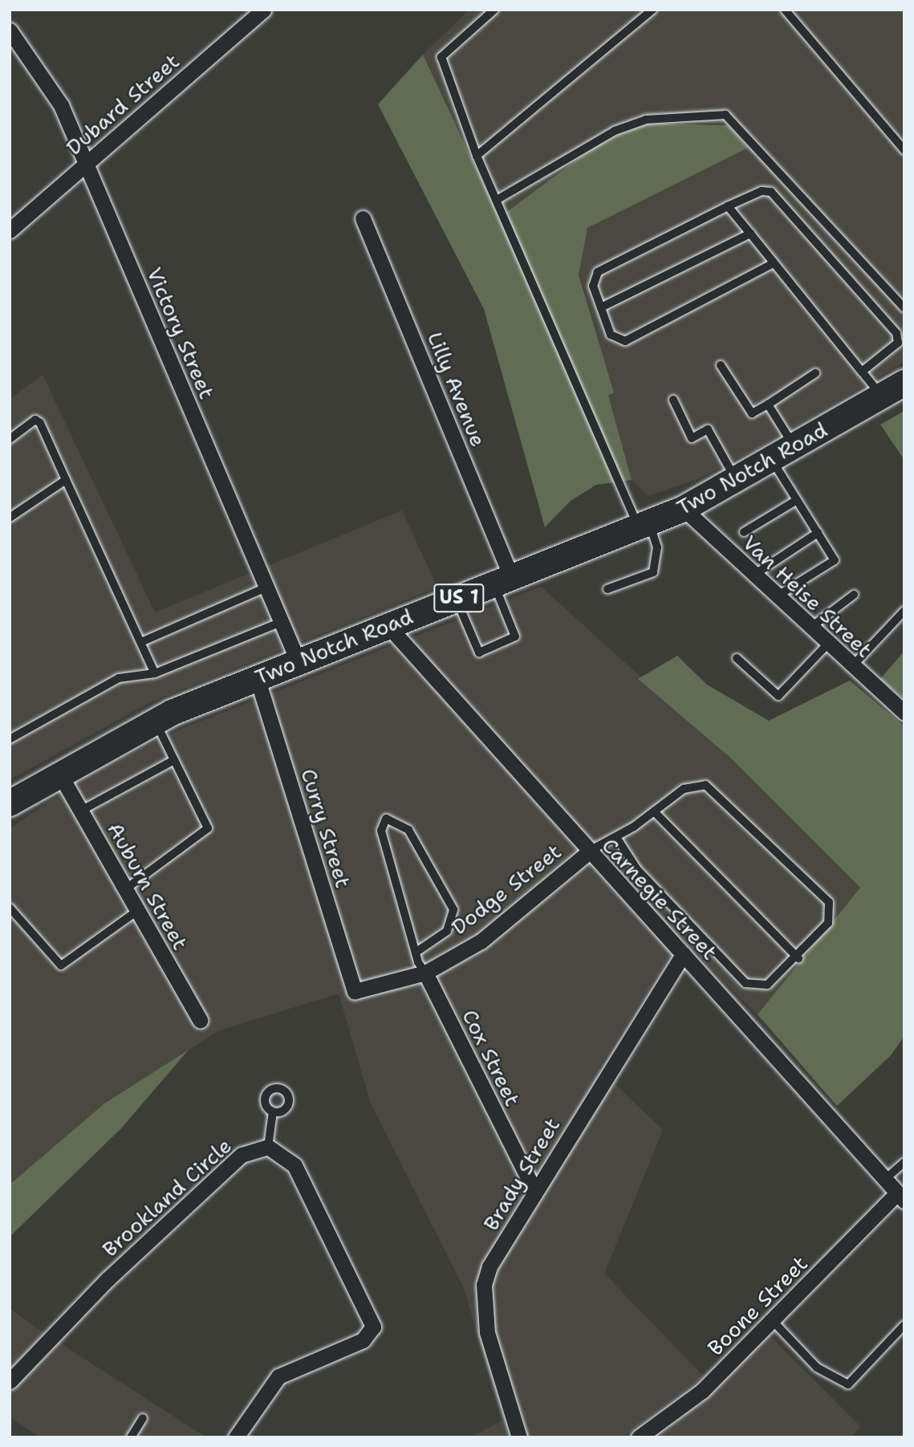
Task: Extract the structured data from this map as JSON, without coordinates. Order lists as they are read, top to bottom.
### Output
{
  "streets": {
    "main road": ["Two Notch Road", "US 1"],
    "street": [
      "Dubard Street",
      "Victory Street",
      "Lilly Avenue",
      "Van Heise Street",
      "Curry Street",
      "Auburn Street",
      "Dodge Street",
      "Carnegie Street",
      "Cox Street",
      "Brady Street",
      "Brookland Circle",
      "Boone Street"
    ]
  },
  "crossings": [
    ["Dubard Street", "Victory Street"],
    ["Victory Street", "Two Notch Road"],
    ["Lilly Avenue", "Two Notch Road"],
    ["Two Notch Road", "Van Heise Street"],
    ["Two Notch Road", "Curry Street"],
    ["Two Notch Road", "Auburn Street"],
    ["Two Notch Road", "Carnegie Street"],
    ["Curry Street", "Dodge Street"],
    ["Dodge Street", "Carnegie Street"],
    ["Dodge Street", "Cox Street"],
    ["Carnegie Street", "Brady Street"],
    ["Carnegie Street", "Boone Street"],
    ["Cox Street", "Brady Street"]
  ]
}
